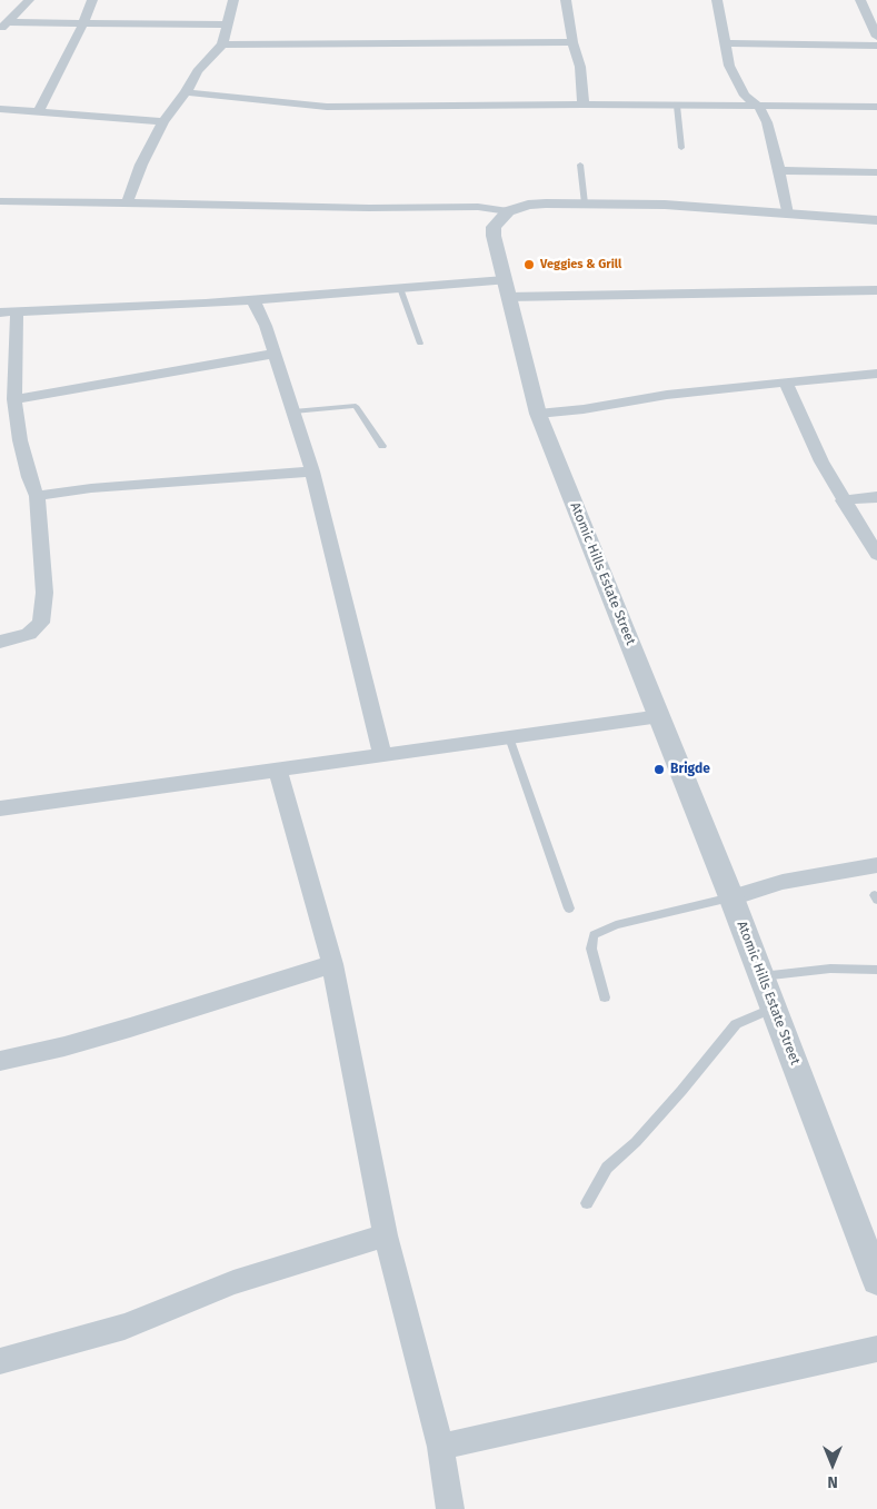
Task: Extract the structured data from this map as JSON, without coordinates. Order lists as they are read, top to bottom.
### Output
{
  "streets": {
    "street": ["Atomic Hills Estate Street"]
  },
  "places": ["Veggies & Grill", "Brigde"],
  "north": "bottom"
}
